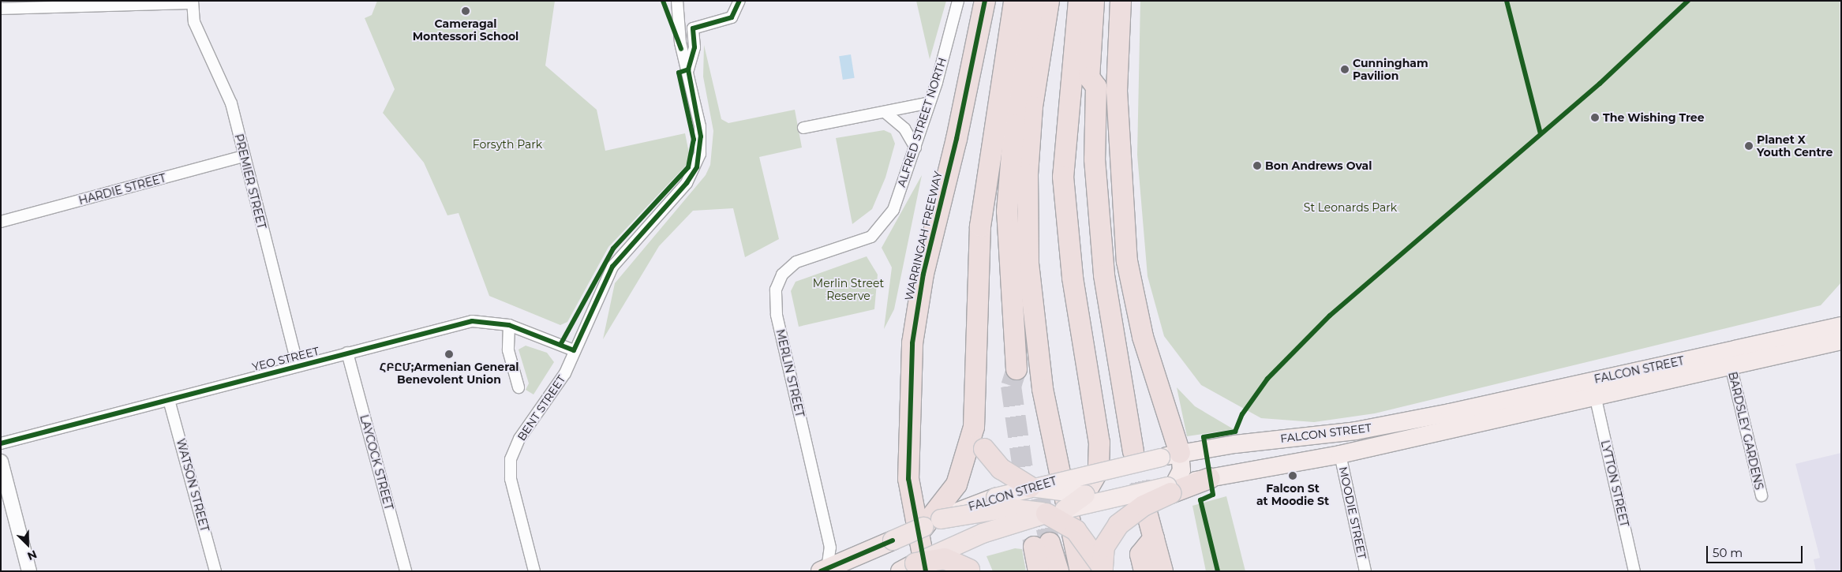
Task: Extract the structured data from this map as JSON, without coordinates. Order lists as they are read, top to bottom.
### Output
{
  "streets": {
    "highway": ["WARRINGAH FREEWAY", "FALCON STREET"],
    "street": [
      "ALFRED STREET NORTH",
      "PREMIER STREET",
      "HARDIE STREET",
      "YEO STREET",
      "MERLIN STREET",
      "BENT STREET",
      "BARDSLEY GARDENS",
      "LAYCOCK STREET",
      "LYTTON STREET",
      "WATSON STREET",
      "MOODIE STREET"
    ]
  },
  "crossings": [
    ["ALFRED STREET NORTH", "MERLIN STREET"],
    ["PREMIER STREET", "HARDIE STREET"],
    ["PREMIER STREET", "YEO STREET"],
    ["YEO STREET", "BENT STREET"],
    ["YEO STREET", "LAYCOCK STREET"],
    ["YEO STREET", "WATSON STREET"],
    ["FALCON STREET", "MERLIN STREET"],
    ["FALCON STREET", "BARDSLEY GARDENS"],
    ["FALCON STREET", "LYTTON STREET"],
    ["FALCON STREET", "MOODIE STREET"]
  ],
  "parks": ["Forsyth Park", "St Leonards Park", "Merlin Street Reserve"],
  "places": [
    "Cameragal Montessori School",
    "Cunningham Pavilion",
    "The Wishing Tree",
    "Planet X Youth Centre",
    "Bon Andrews Oval",
    "ՀԲԸՄ;Armenian General Benevolent Union",
    "Falcon St at Moodie St"
  ],
  "scale_bar": "50 m",
  "north": "bottom right"
}
